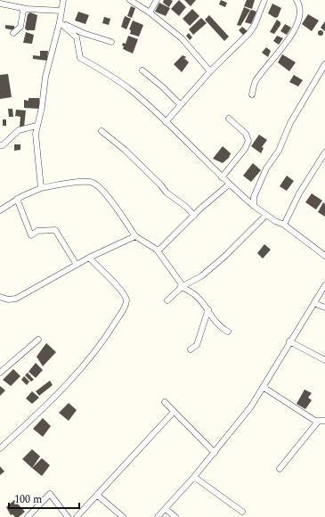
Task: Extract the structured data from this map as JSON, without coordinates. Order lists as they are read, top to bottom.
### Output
{
  "scale_bar": "100 m"
}
